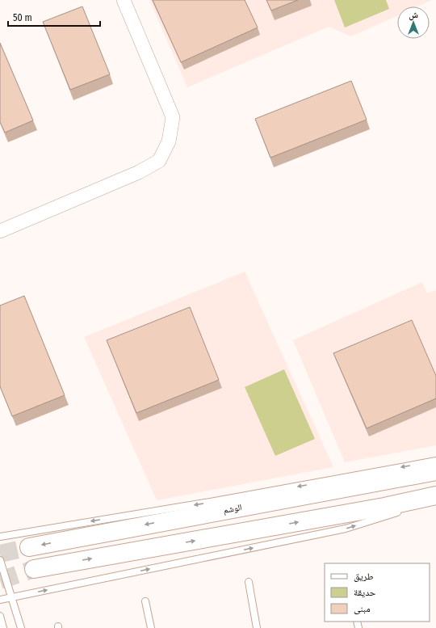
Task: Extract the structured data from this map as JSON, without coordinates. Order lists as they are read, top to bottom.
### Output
{
  "streets": {
    "main road": ["الوشم"]
  },
  "legend": ["طريق", "حديقة", "مبنى"],
  "scale_bar": "50 m",
  "north": "top"
}
